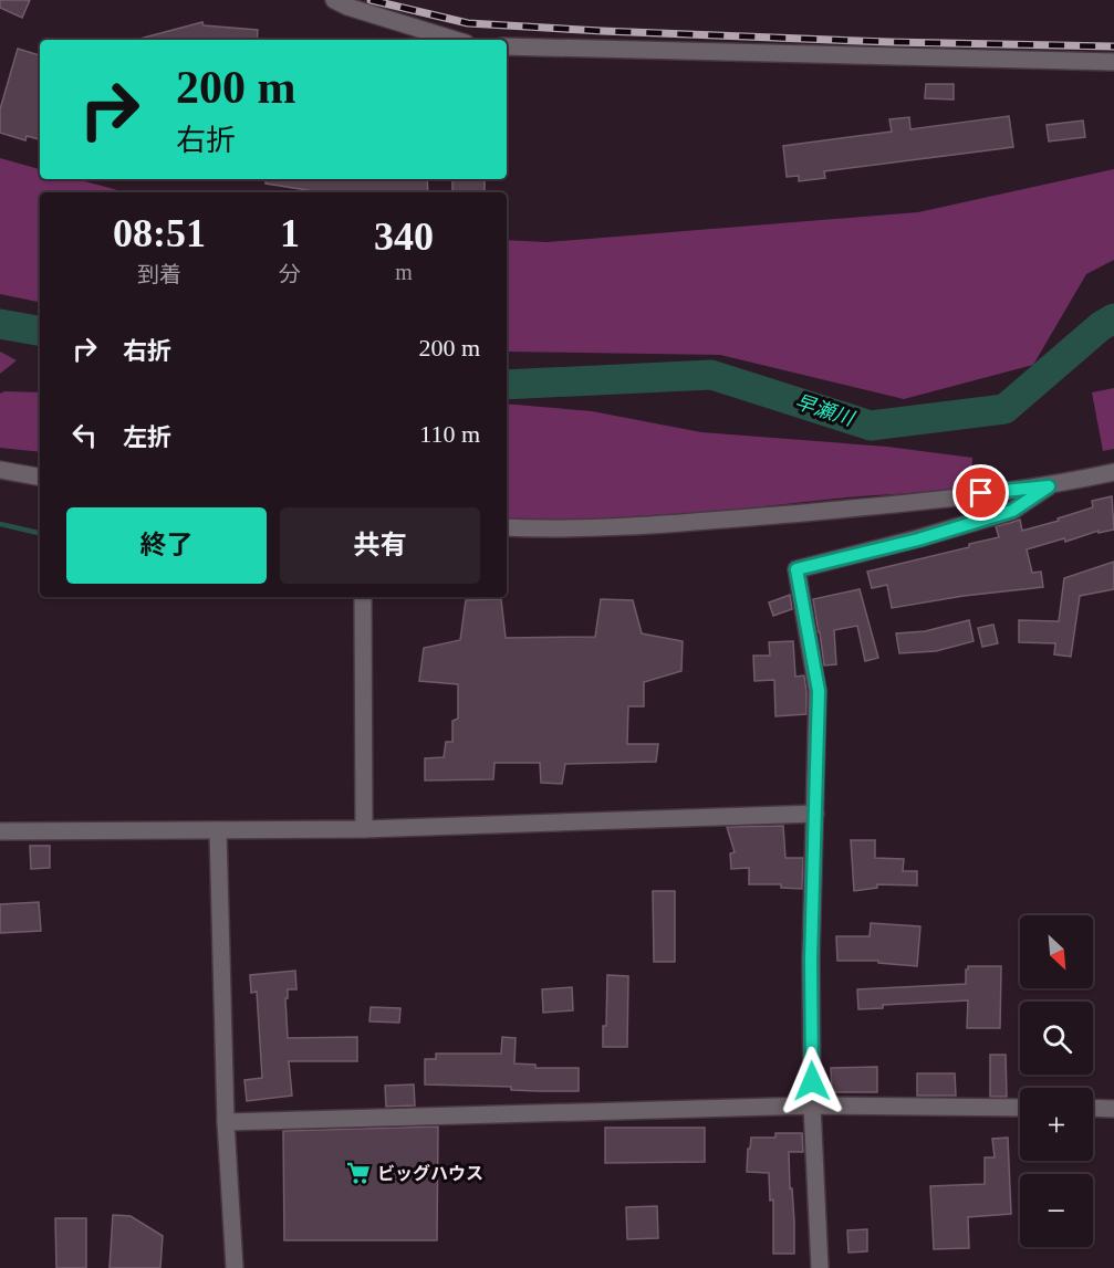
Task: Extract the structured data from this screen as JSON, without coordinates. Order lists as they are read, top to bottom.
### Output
{
  "water": ["早瀬川"],
  "places": {
    "supermarket": ["ビッグハウス"]
  },
  "north": "bottom right",
  "page": {
    "turn": ["200 m", "右折"],
    "eta": [
      "08:51",
      "到着",
      "1",
      "分",
      "340",
      "m"
    ],
    "list": [
      {
        "name": "右折",
        "value": "200 m"
      },
      {
        "name": "左折",
        "value": "110 m"
      }
    ],
    "buttons": ["終了", "共有"],
    "map_buttons": ["+", "−"]
  }
}
